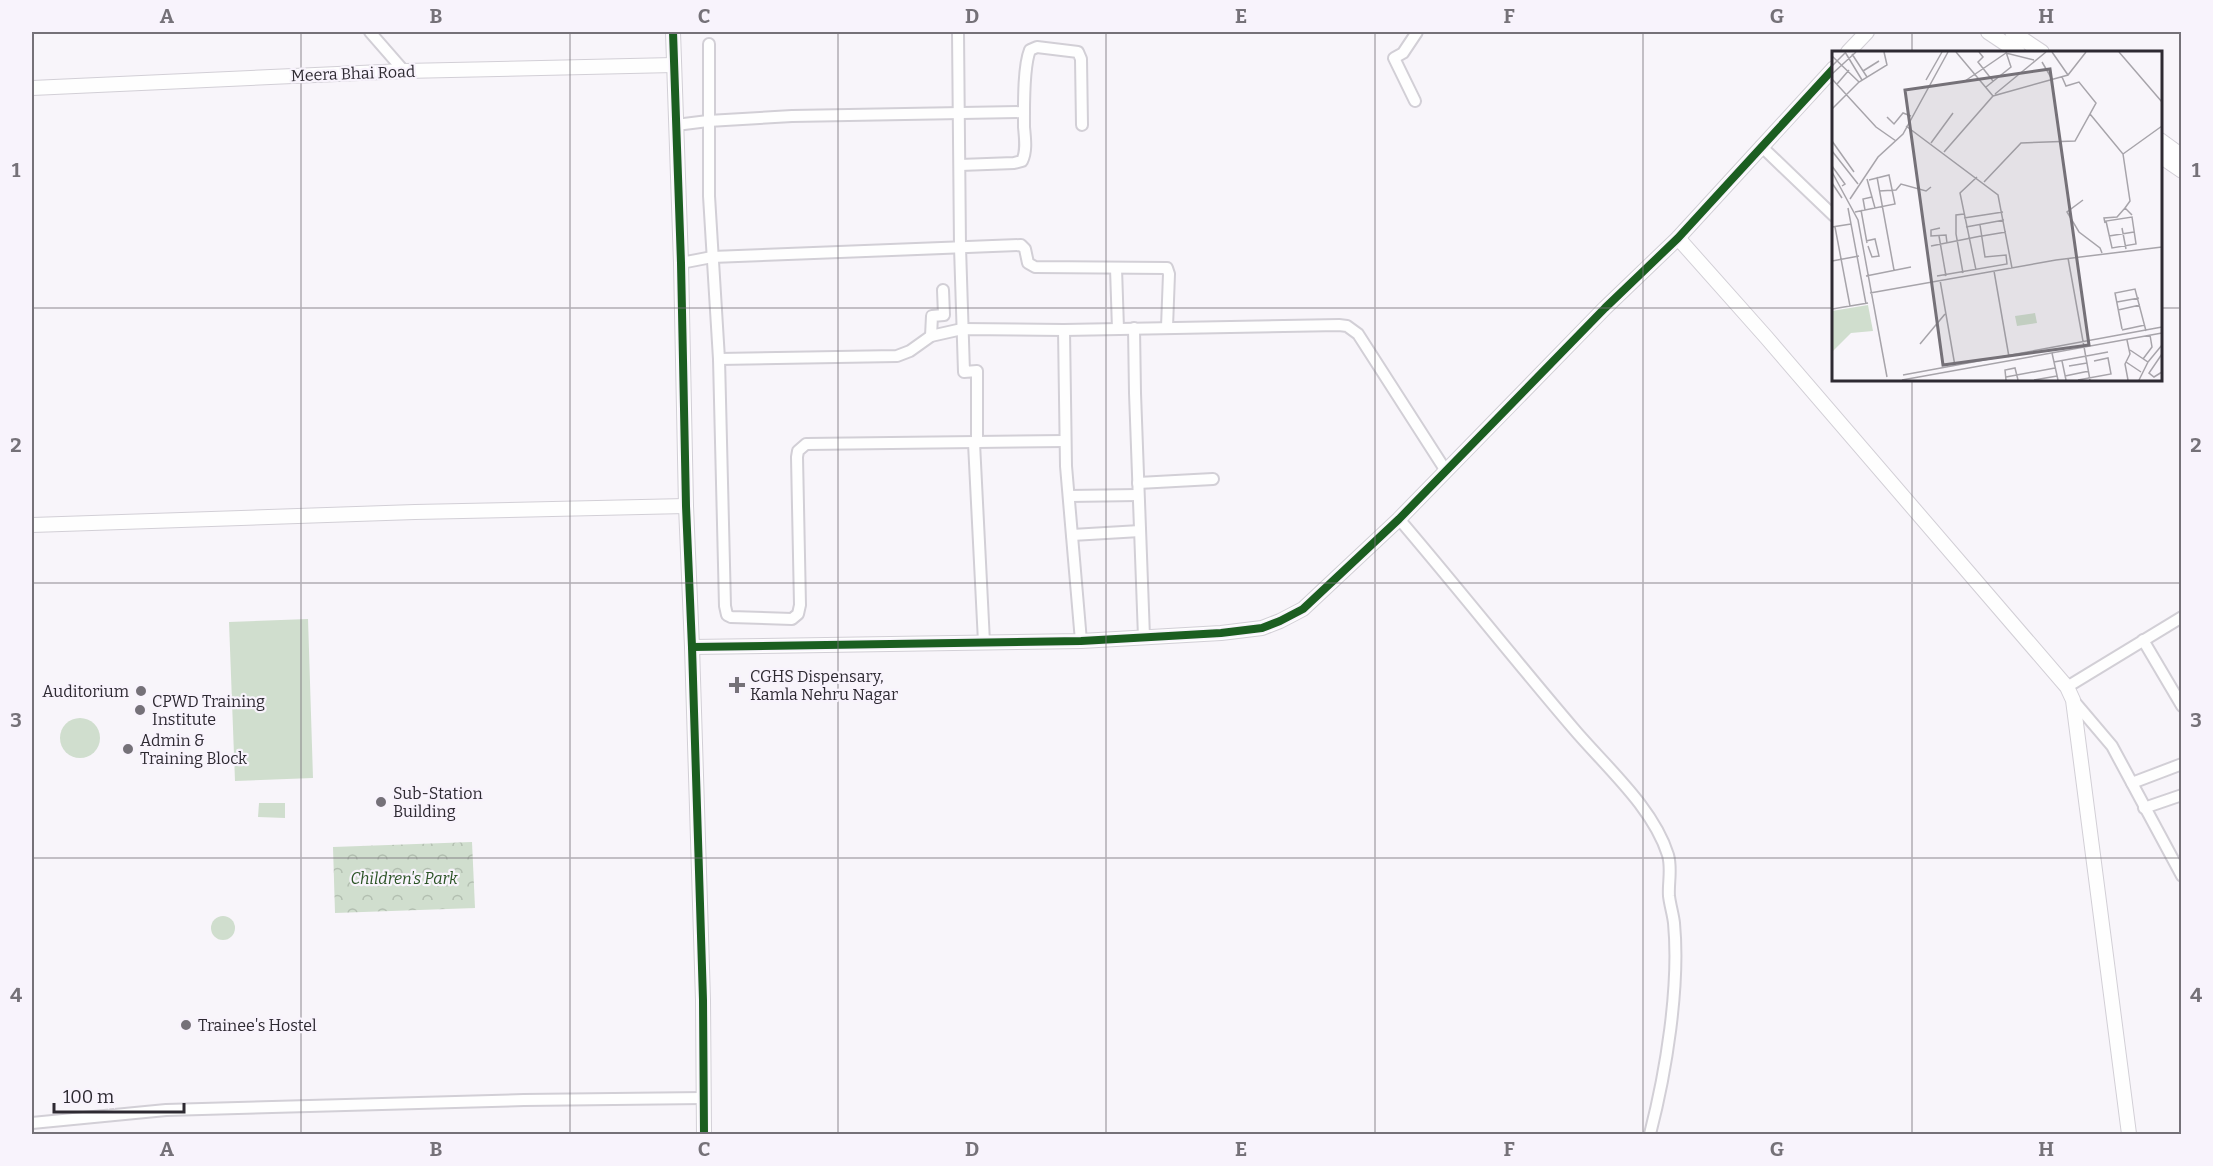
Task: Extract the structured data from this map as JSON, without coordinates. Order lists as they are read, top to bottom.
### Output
{
  "streets": {
    "street": ["Meera Bhai Road"]
  },
  "parks": ["Children's Park"],
  "places": {
    "health": ["CGHS Dispensary, Kamla Nehru Nagar"],
    "other": [
      "Auditorium",
      "CPWD Training Institute",
      "Admin & Training Block",
      "Sub-Station Building",
      "Trainee's Hostel"
    ]
  },
  "scale_bar": "100 m",
  "grid": {
    "columns": [
      "A",
      "B",
      "C",
      "D",
      "E",
      "F",
      "G",
      "H"
    ],
    "rows": [
      "1",
      "2",
      "3",
      "4"
    ]
  }
}
